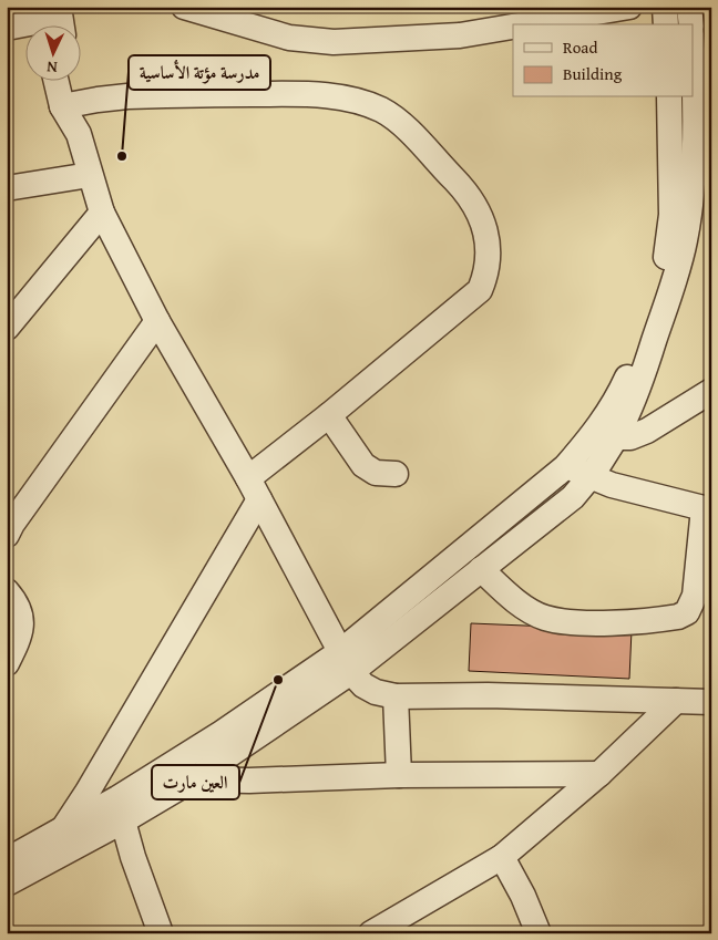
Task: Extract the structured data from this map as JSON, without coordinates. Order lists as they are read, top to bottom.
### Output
{
  "places": ["مدرسة مؤتة الأساسية", "العين مارت"],
  "legend": ["Road", "Building"],
  "north": "bottom"
}
